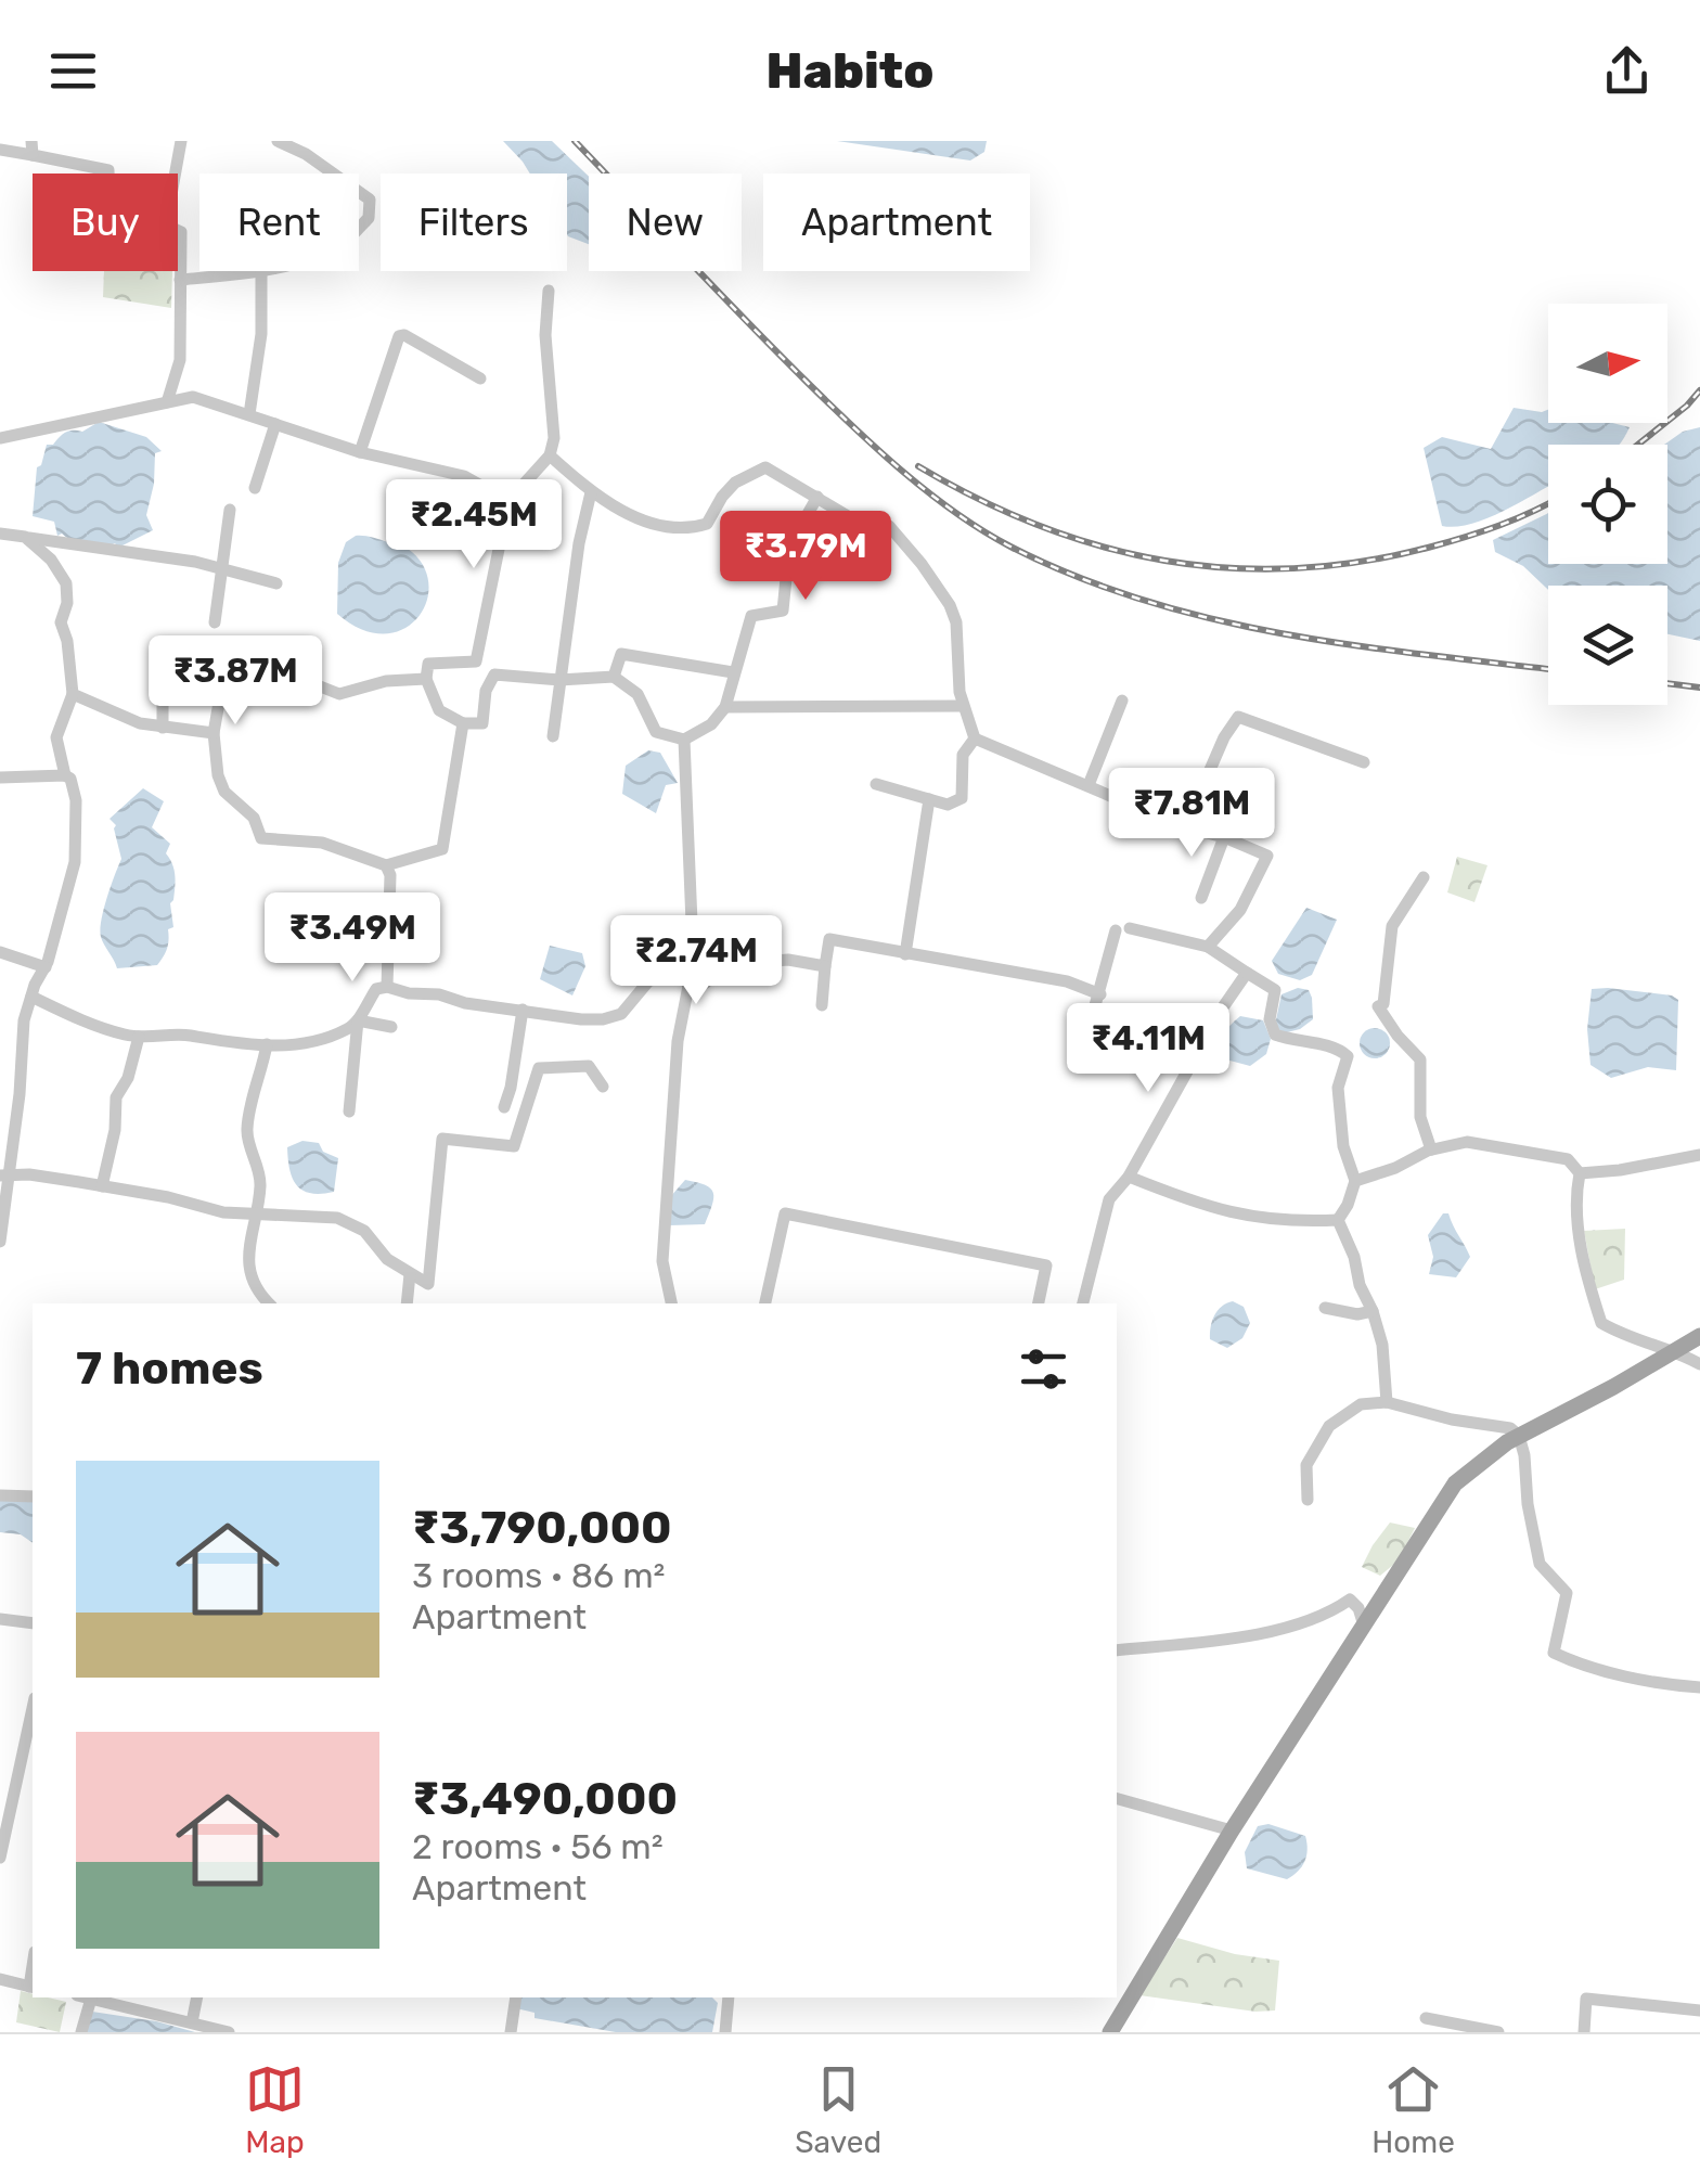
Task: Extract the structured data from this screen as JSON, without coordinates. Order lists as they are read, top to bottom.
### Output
{
  "north": "right",
  "page": {
    "header": "Habito",
    "chip": [
      "Buy",
      "Rent",
      "Filters",
      "New",
      "Apartment"
    ],
    "price": [
      "₹2.45M",
      "₹3.79M",
      "₹3.87M",
      "₹7.81M",
      "₹3.49M",
      "₹2.74M",
      "₹4.11M"
    ],
    "heading": "7 homes",
    "list": [
      {
        "name": "₹3,790,000",
        "note": "3 rooms · 86 m² · Apartment"
      },
      {
        "name": "₹3,490,000",
        "note": "2 rooms · 56 m² · Apartment"
      }
    ],
    "tabs": ["Map", "Saved", "Home"]
  }
}
